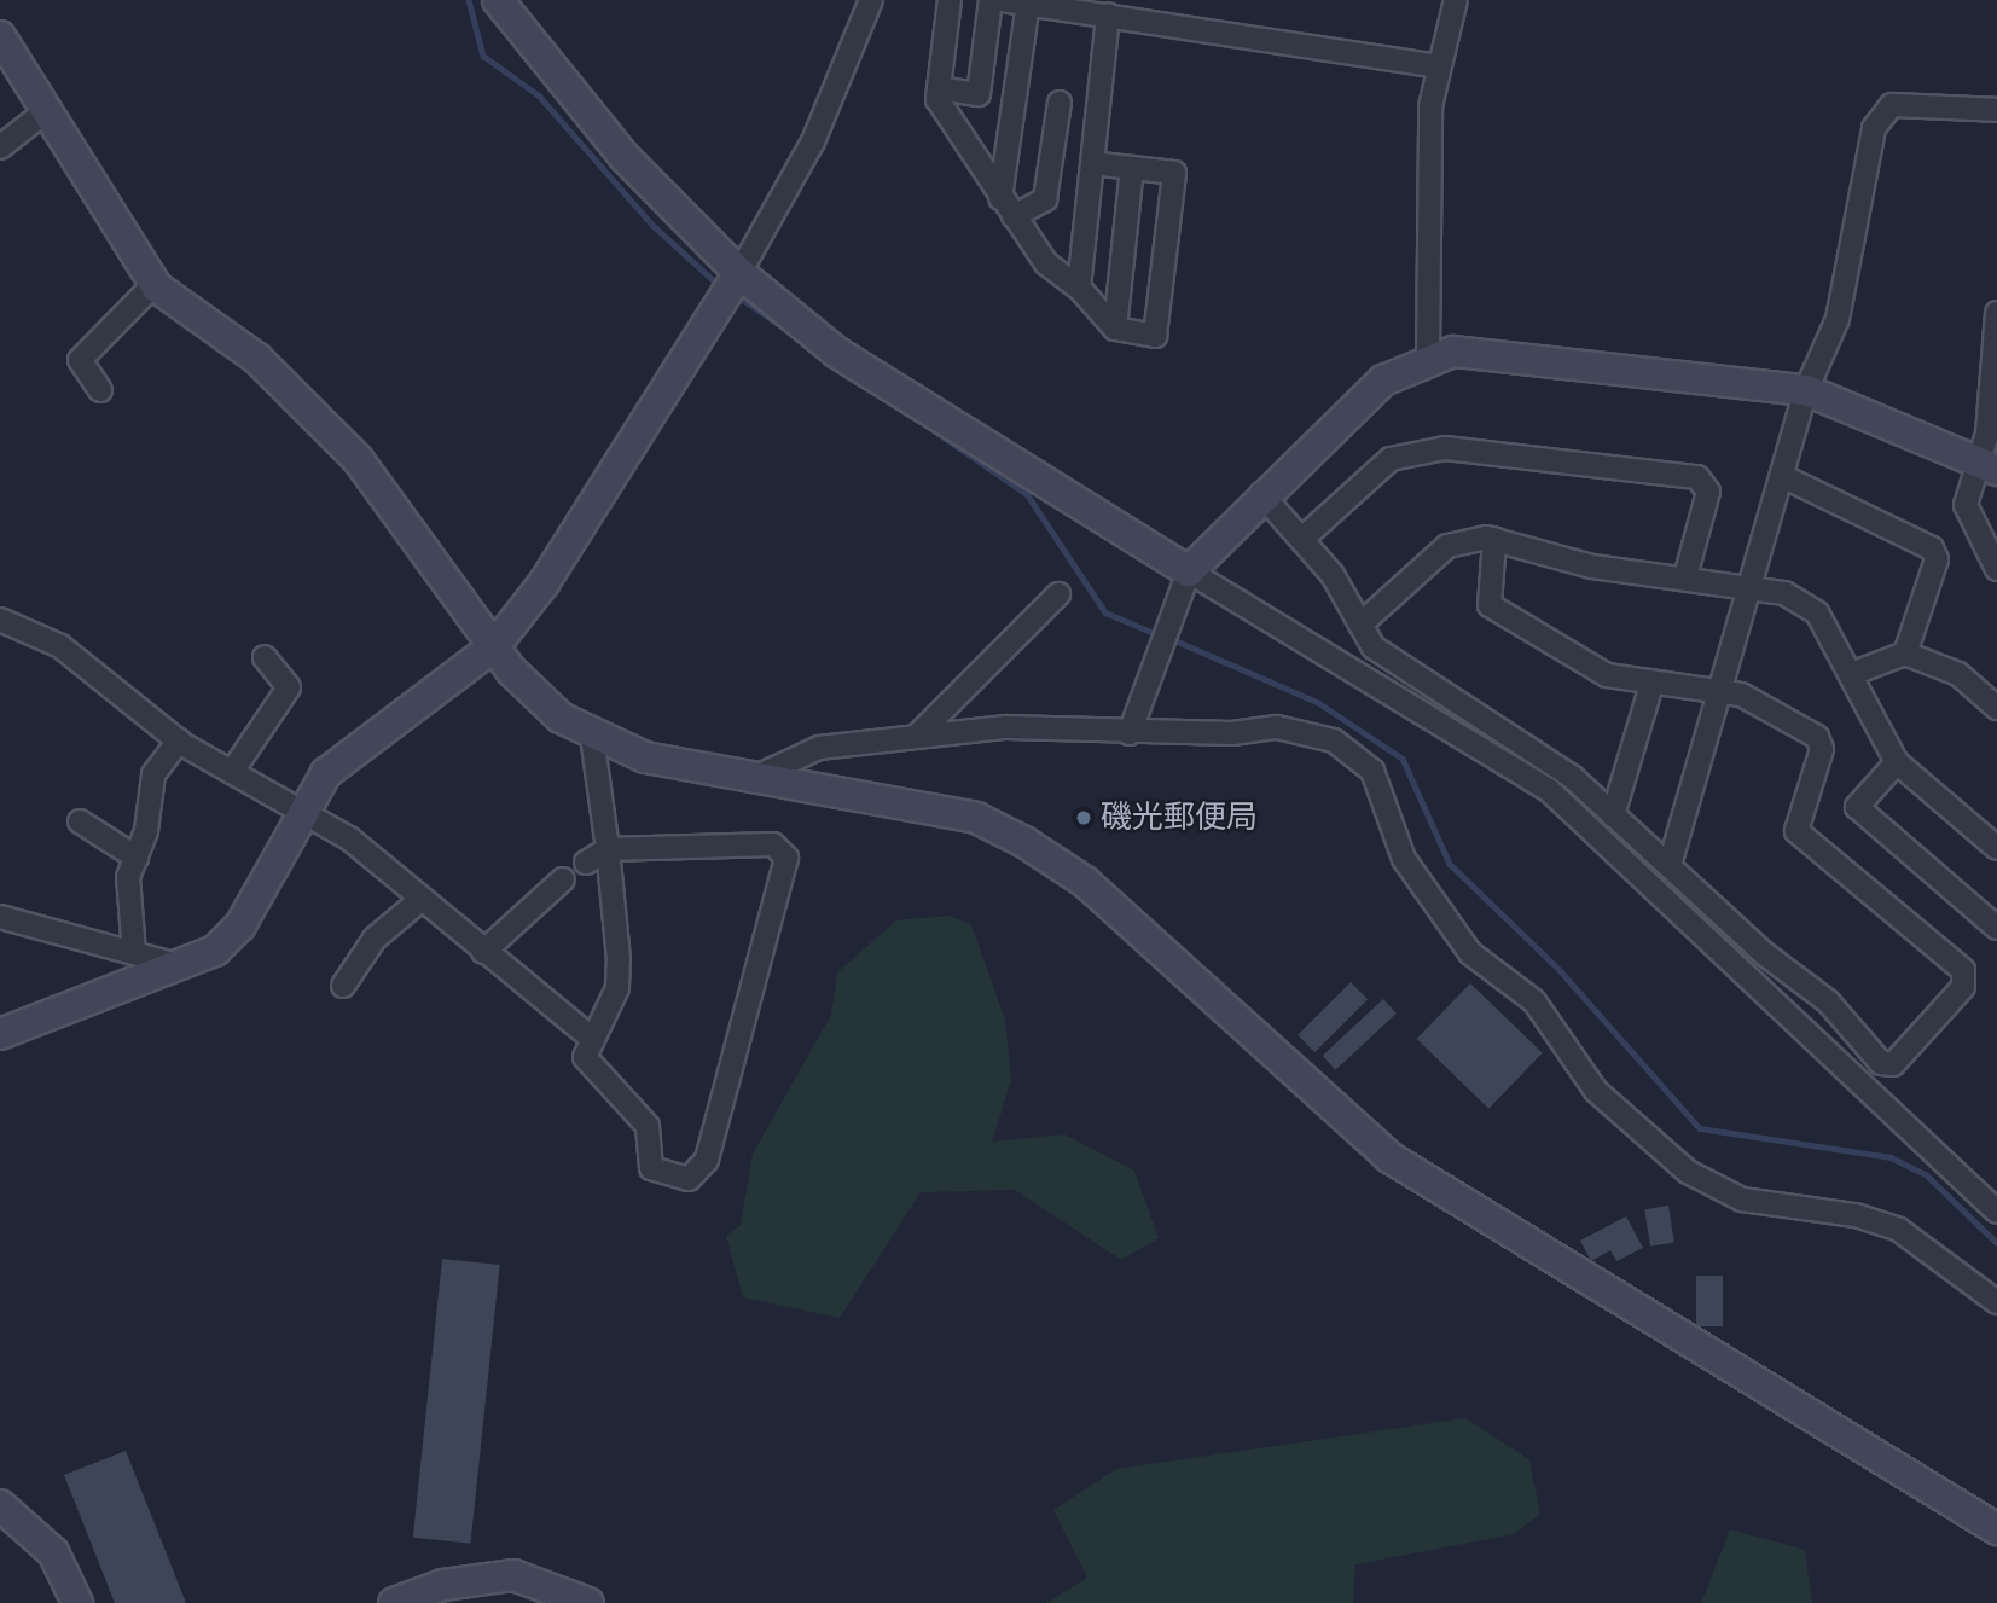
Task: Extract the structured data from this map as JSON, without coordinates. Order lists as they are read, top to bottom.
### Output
{
  "places": ["磯光郵便局"]
}
